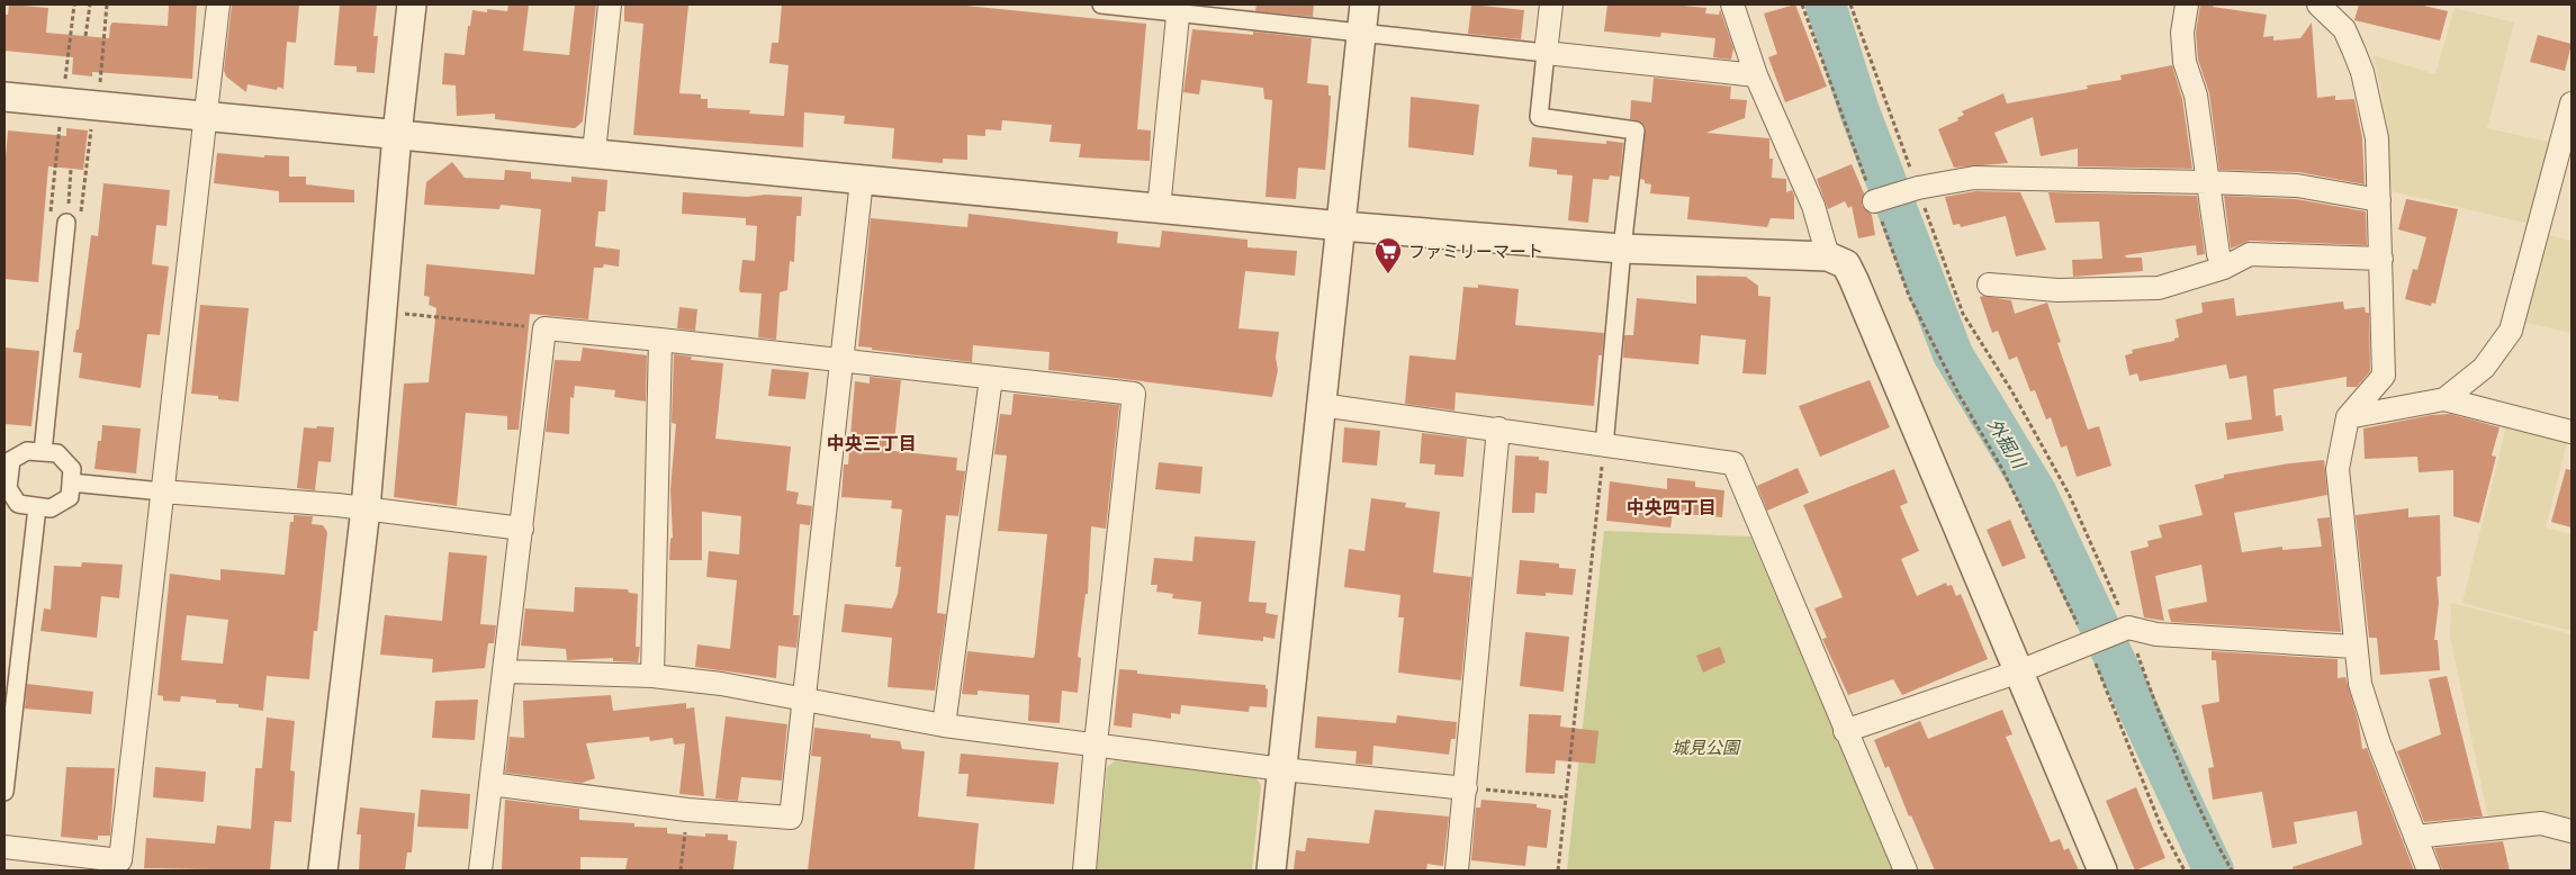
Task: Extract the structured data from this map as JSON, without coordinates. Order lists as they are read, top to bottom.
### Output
{
  "districts": ["中央三丁目", "中央四丁目"],
  "water": ["外掘川"],
  "parks": ["城見公園"],
  "places": {
    "supermarket": ["ファミリーマート"]
  }
}
